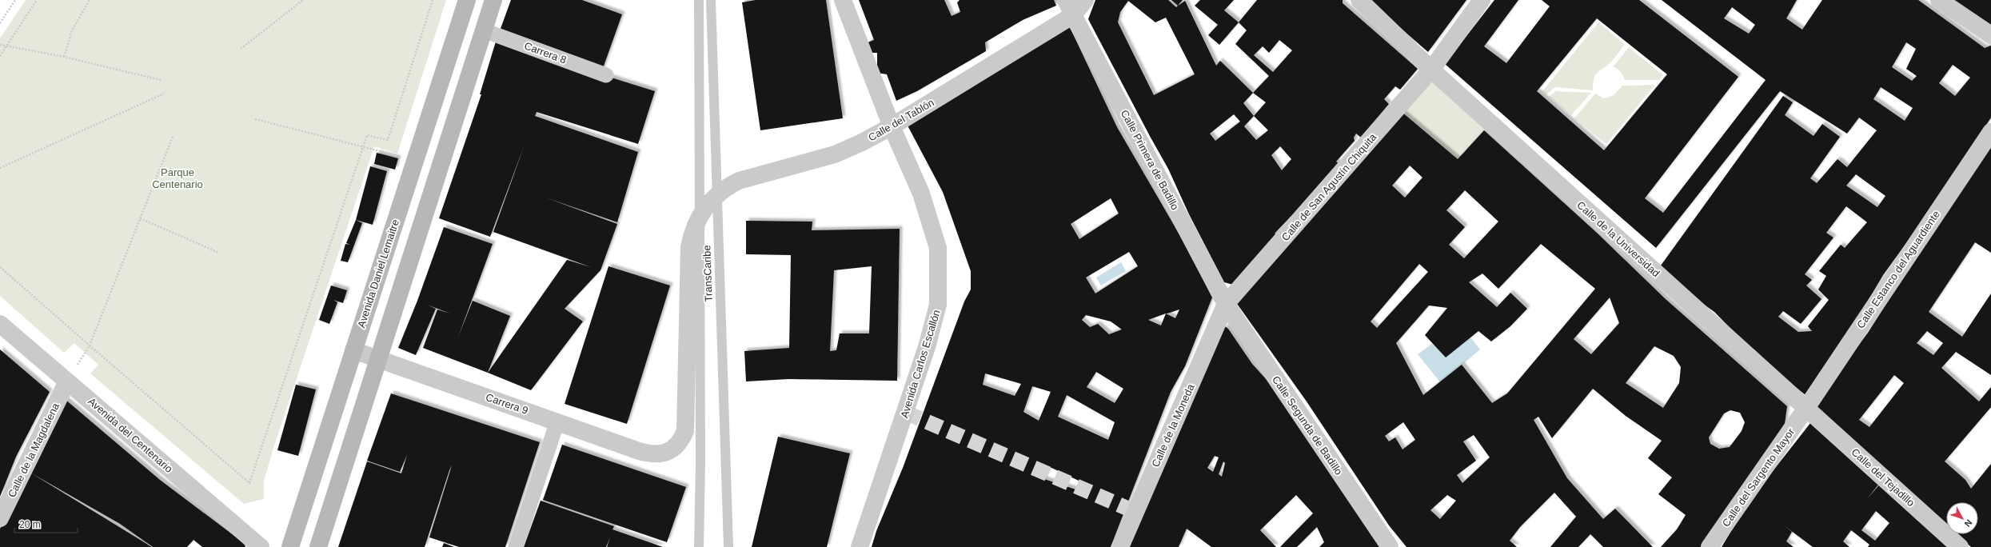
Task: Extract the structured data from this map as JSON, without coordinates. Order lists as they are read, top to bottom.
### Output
{
  "streets": {
    "main road": ["Avenida Daniel Lemaitre"],
    "street": [
      "Carrera 8",
      "Calle del Tablón",
      "Calle Primera de Badillo",
      "Calle de San Agustín Chiquita",
      "Calle de la Universidad",
      "Calle Estanco del Aguardiente",
      "Avenida Carlos Escallón",
      "Carrera 9",
      "Calle de la Moneda",
      "Calle Segunda de Badillo",
      "Avenida del Centenario",
      "Calle de la Magdalena",
      "Calle del Sargento Mayor",
      "Calle del Tejadillo"
    ],
    "lane": ["TransCaribe"]
  },
  "crossings": [
    ["Calle del Tablón", "Calle Primera de Badillo"],
    ["Calle del Tablón", "TransCaribe"],
    ["Calle del Tablón", "Avenida Carlos Escallón"],
    ["Calle del Tablón", "Carrera 9"],
    ["Calle Primera de Badillo", "Calle de San Agustín Chiquita"],
    ["Calle Primera de Badillo", "Calle de la Moneda"],
    ["Calle Primera de Badillo", "Calle Segunda de Badillo"],
    ["Calle de San Agustín Chiquita", "Calle de la Universidad"],
    ["Calle de San Agustín Chiquita", "Calle de la Moneda"],
    ["Calle de San Agustín Chiquita", "Calle Segunda de Badillo"],
    ["Calle de la Universidad", "Calle Estanco del Aguardiente"],
    ["Calle de la Universidad", "Calle del Sargento Mayor"],
    ["Calle de la Universidad", "Calle del Tejadillo"],
    ["Calle Estanco del Aguardiente", "Calle del Sargento Mayor"],
    ["Calle Estanco del Aguardiente", "Calle del Tejadillo"],
    ["Avenida Daniel Lemaitre", "Carrera 9"],
    ["Calle de la Moneda", "Calle Segunda de Badillo"],
    ["Avenida del Centenario", "Calle de la Magdalena"],
    ["Calle del Sargento Mayor", "Calle del Tejadillo"]
  ],
  "parks": ["Parque Centenario"],
  "scale_bar": "20 m",
  "north": "bottom right"
}
